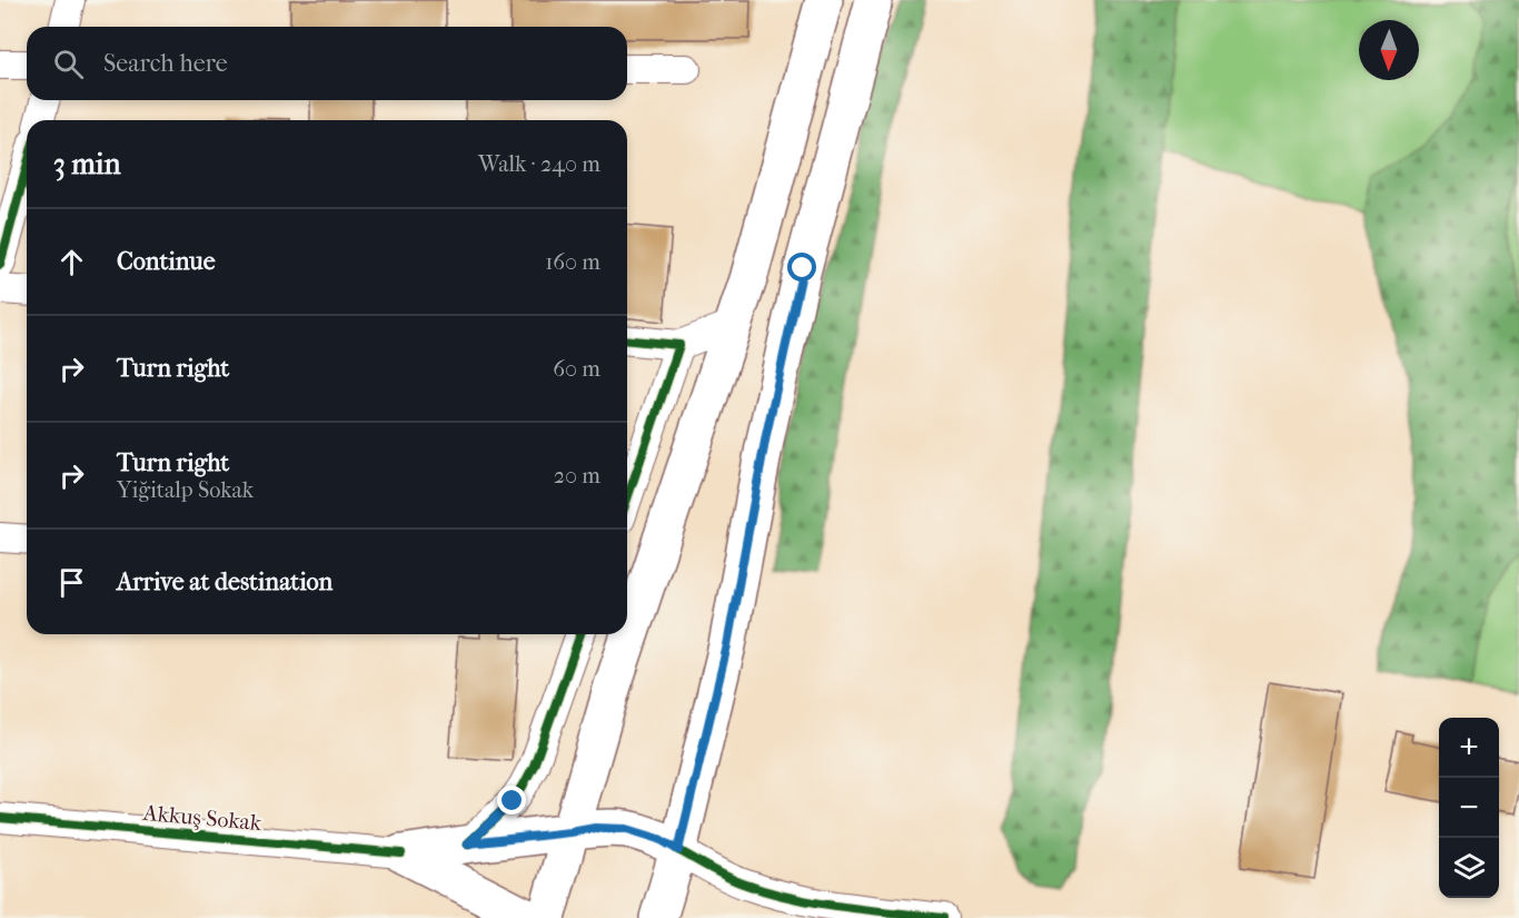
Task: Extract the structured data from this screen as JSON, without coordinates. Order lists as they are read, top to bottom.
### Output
{
  "streets": {
    "street": ["Akkuş Sokak"]
  },
  "north": "bottom",
  "page": {
    "search": "Search here",
    "heading": ["3 min", "Walk · 240 m"],
    "list": [
      ["Continue", "160 m"],
      ["Turn right", "60 m"],
      ["Turn right", "Yiğitalp Sokak", "20 m"],
      "Arrive at destination"
    ],
    "map_buttons": ["+", "−"]
  }
}
